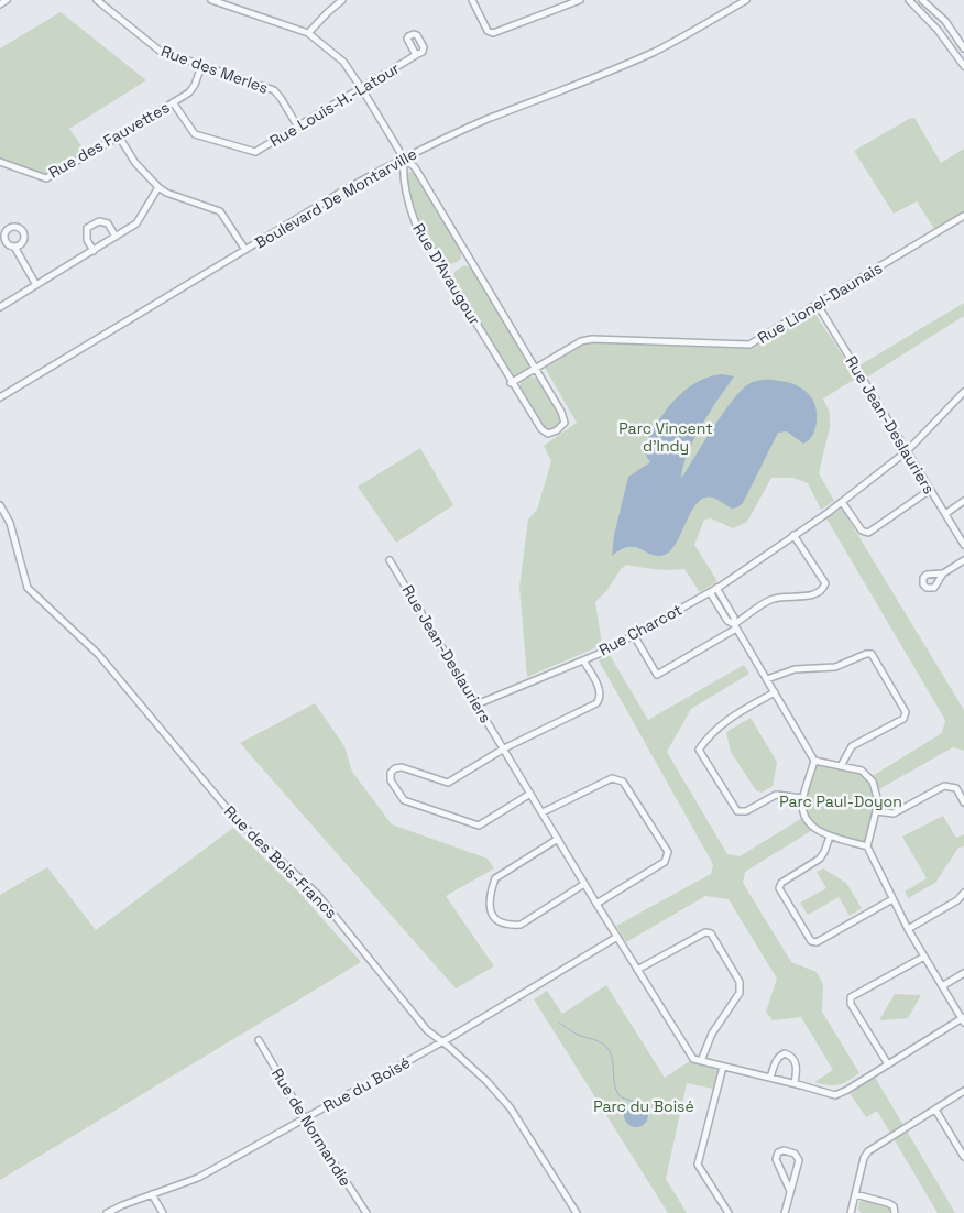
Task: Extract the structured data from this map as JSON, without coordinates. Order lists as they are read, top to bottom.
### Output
{
  "streets": {
    "street": [
      "Rue des Merles",
      "Rue Louis-H.-Latour",
      "Rue des Fauvettes",
      "Boulevard De Montarville",
      "Rue D'Avaugour",
      "Rue Lionel-Daunais",
      "Rue Jean-Deslauriers",
      "Rue Charcot",
      "Rue des Bois-Francs",
      "Rue du Boisé",
      "Rue de Normandie"
    ]
  },
  "crossings": [
    ["Rue des Merles", "Rue Louis-H.-Latour"],
    ["Rue des Merles", "Rue des Fauvettes"],
    ["Rue Louis-H.-Latour", "Rue des Fauvettes"],
    ["Rue Louis-H.-Latour", "Rue D'Avaugour"],
    ["Boulevard De Montarville", "Rue D'Avaugour"],
    ["Rue D'Avaugour", "Rue Lionel-Daunais"],
    ["Rue Lionel-Daunais", "Rue Jean-Deslauriers"],
    ["Rue Jean-Deslauriers", "Rue Charcot"],
    ["Rue Jean-Deslauriers", "Rue du Boisé"],
    ["Rue des Bois-Francs", "Rue du Boisé"],
    ["Rue du Boisé", "Rue de Normandie"]
  ],
  "parks": ["Parc Vincent d'Indy", "Parc Paul-Doyon", "Parc du Boisé"]
}
